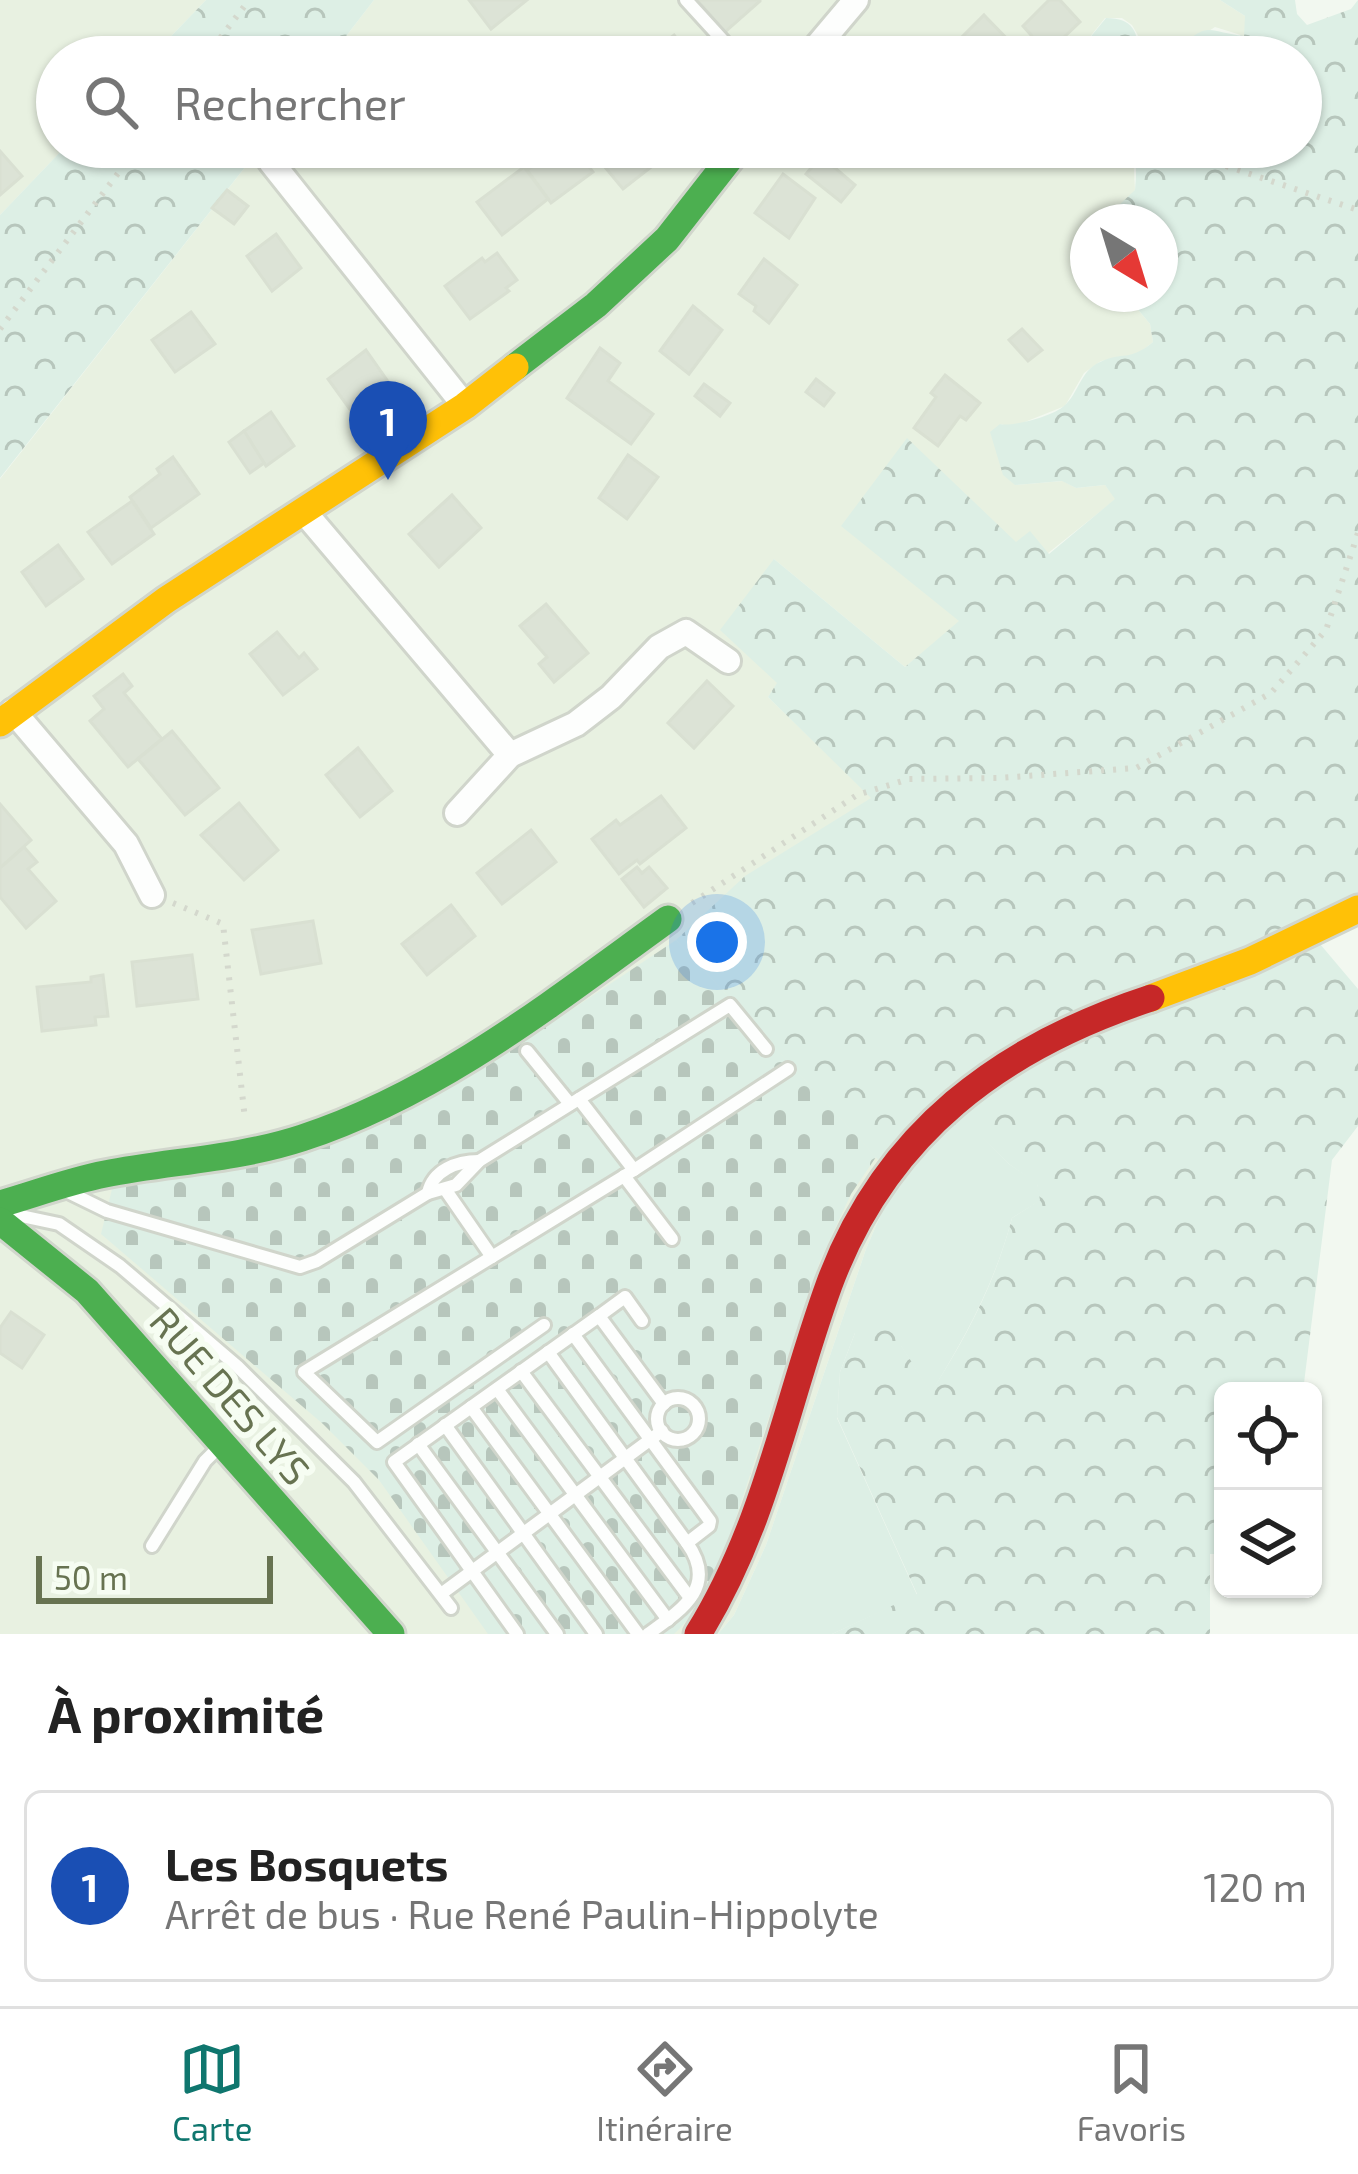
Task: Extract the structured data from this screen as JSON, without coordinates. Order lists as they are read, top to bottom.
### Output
{
  "streets": {
    "street": ["RUE DES LYS"]
  },
  "scale_bar": "50 m",
  "north": "bottom right",
  "page": {
    "search": "Rechercher",
    "pins": "1",
    "scale": "50 m",
    "heading": "À proximité",
    "list": [
      {
        "mark": "1",
        "name": "Les Bosquets",
        "note": "Arrêt de bus · Rue René Paulin-Hippolyte",
        "value": "120 m"
      }
    ],
    "nav": ["Carte", "Itinéraire", "Favoris"]
  }
}
